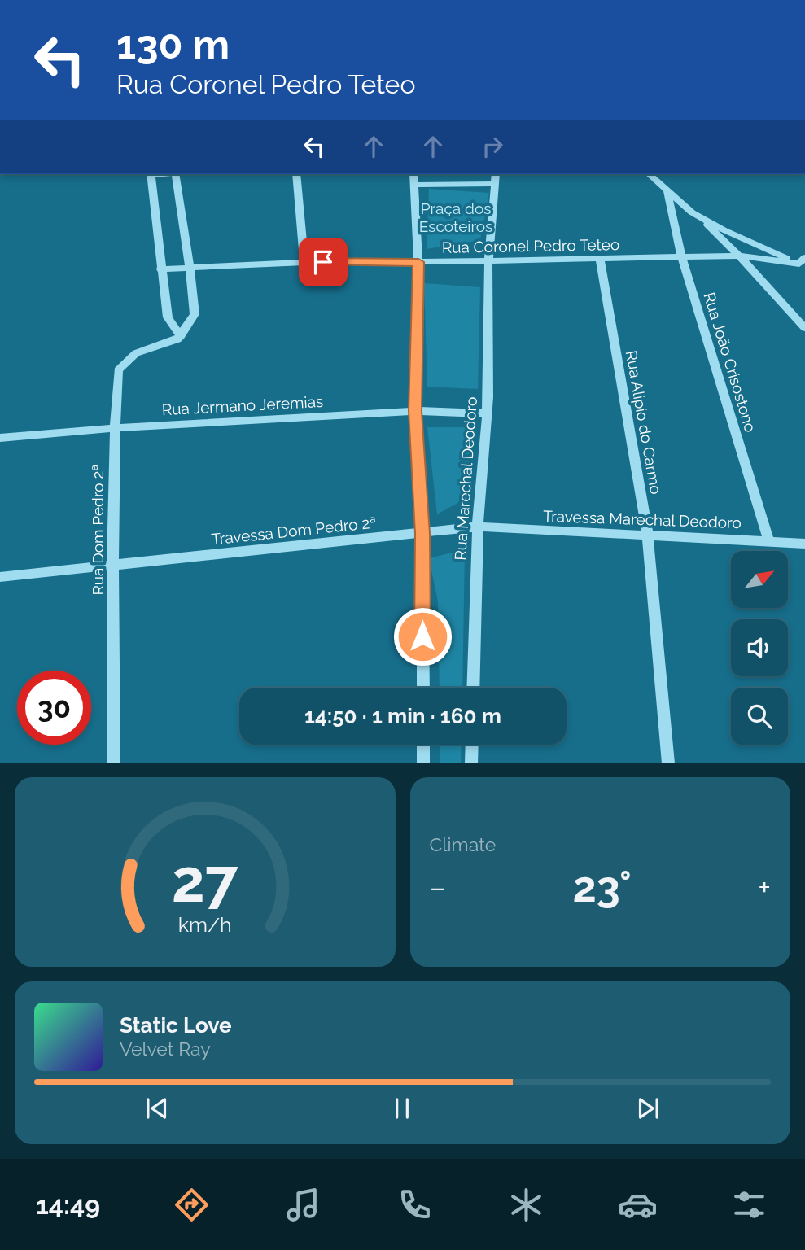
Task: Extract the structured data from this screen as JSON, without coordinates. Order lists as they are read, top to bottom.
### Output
{
  "streets": {
    "street": [
      "Rua Coronel Pedro Teteo",
      "Rua João Crisostono",
      "Rua Jermano Jeremias",
      "Rua Alipio do Carmo",
      "Rua Marechal Deodoro",
      "Travessa Marechal Deodoro",
      "Rua Dom Pedro 2ª",
      "Travessa Dom Pedro 2ª"
    ]
  },
  "crossings": [
    ["Rua Coronel Pedro Teteo", "Rua João Crisostono"],
    ["Rua Coronel Pedro Teteo", "Rua Alipio do Carmo"],
    ["Rua Coronel Pedro Teteo", "Rua Marechal Deodoro"],
    ["Rua João Crisostono", "Travessa Marechal Deodoro"],
    ["Rua Jermano Jeremias", "Rua Marechal Deodoro"],
    ["Rua Jermano Jeremias", "Rua Dom Pedro 2ª"],
    ["Rua Alipio do Carmo", "Travessa Marechal Deodoro"],
    ["Rua Marechal Deodoro", "Travessa Marechal Deodoro"],
    ["Rua Marechal Deodoro", "Travessa Dom Pedro 2ª"],
    ["Travessa Marechal Deodoro", "Travessa Dom Pedro 2ª"],
    ["Rua Dom Pedro 2ª", "Travessa Dom Pedro 2ª"]
  ],
  "parks": ["Praça dos Escoteiros"],
  "north": "top right",
  "page": {
    "turn": ["130 m", "Rua Coronel Pedro Teteo"],
    "limit": "30",
    "trip": "14:50 · 1 min · 160 m",
    "tile": "Climate",
    "heat": ["−", "23°", "+"],
    "song": ["Static Love", "Velvet Ray"],
    "tabs": "14:49",
    "gauge": ["27", "km/h"]
  }
}
